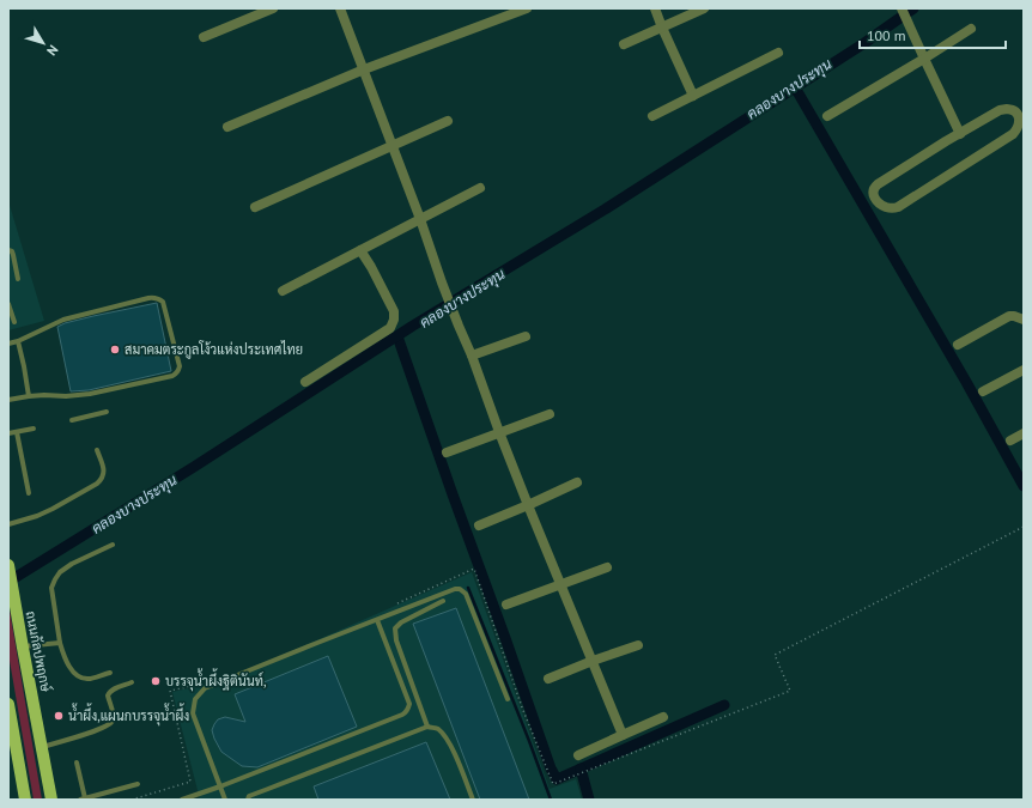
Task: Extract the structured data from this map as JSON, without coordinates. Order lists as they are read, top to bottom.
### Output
{
  "streets": {
    "main road": ["ถนนกัลปพฤกษ์"]
  },
  "water": ["คลองบางประทุน"],
  "places": ["สมาคมตระกูลโง้วแห่งประเทศไทย", "บรรจุน้ำผึ้งฐิตินันท์,", "น้ำผึ้ง,แผนกบรรจุน้ำผึ้ง"],
  "scale_bar": "100 m",
  "north": "bottom right"
}
